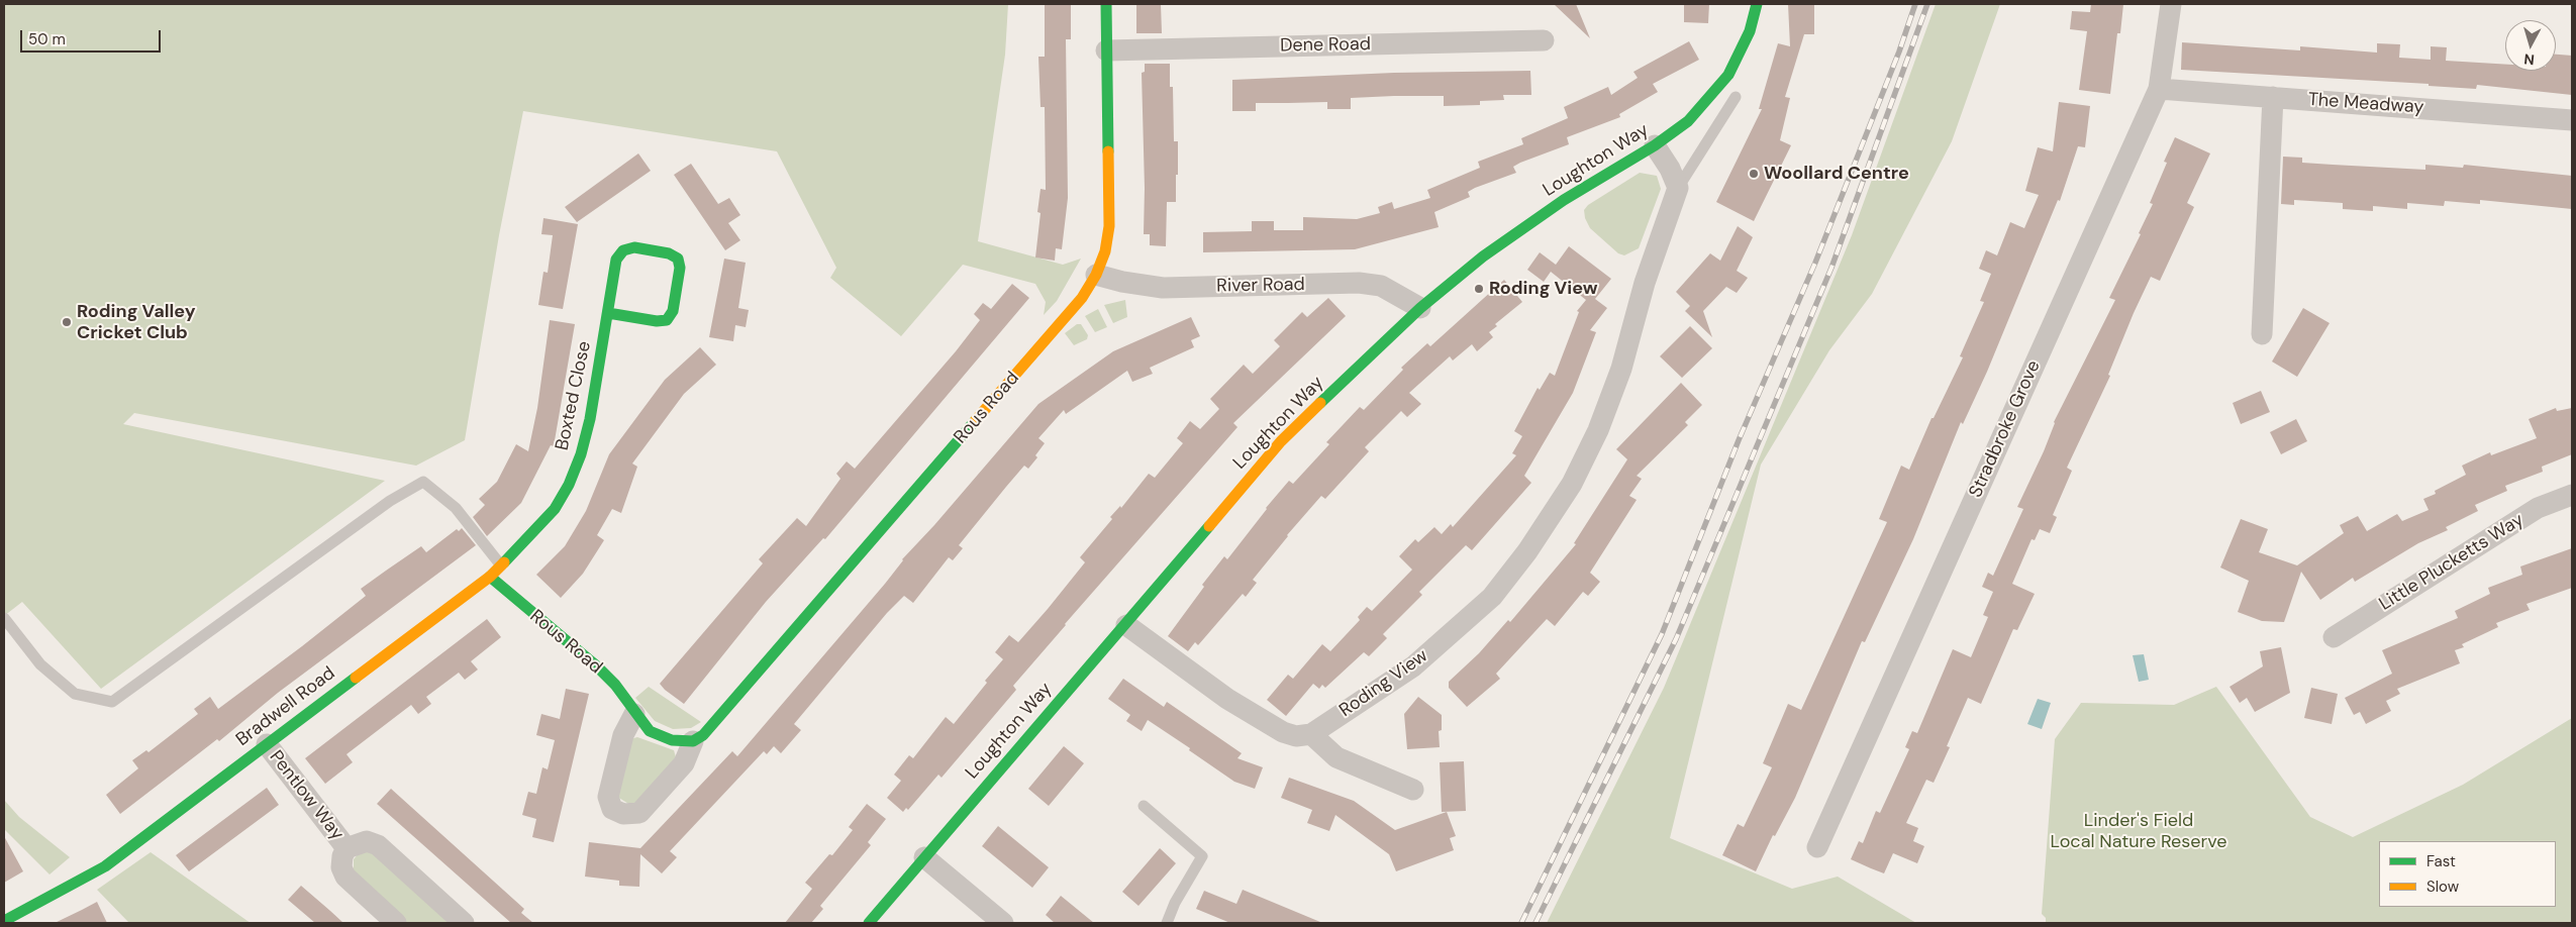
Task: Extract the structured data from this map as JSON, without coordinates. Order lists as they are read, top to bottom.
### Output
{
  "streets": {
    "street": [
      "Dene Road",
      "The Meadway",
      "Loughton Way",
      "River Road",
      "Boxted Close",
      "Rous Road",
      "Stradbroke Grove",
      "Little Plucketts Way",
      "Roding View",
      "Bradwell Road",
      "Pentlow Way"
    ]
  },
  "crossings": [
    ["Dene Road", "Rous Road"],
    ["The Meadway", "Stradbroke Grove"],
    ["Loughton Way", "River Road"],
    ["River Road", "Rous Road"],
    ["Boxted Close", "Rous Road"],
    ["Boxted Close", "Bradwell Road"],
    ["Rous Road", "Bradwell Road"],
    ["Bradwell Road", "Pentlow Way"]
  ],
  "parks": ["Linder's Field Local Nature Reserve"],
  "places": ["Woollard Centre", "Roding View", "Roding Valley Cricket Club"],
  "legend": ["Fast", "Slow"],
  "scale_bar": "50 m",
  "north": "bottom"
}
